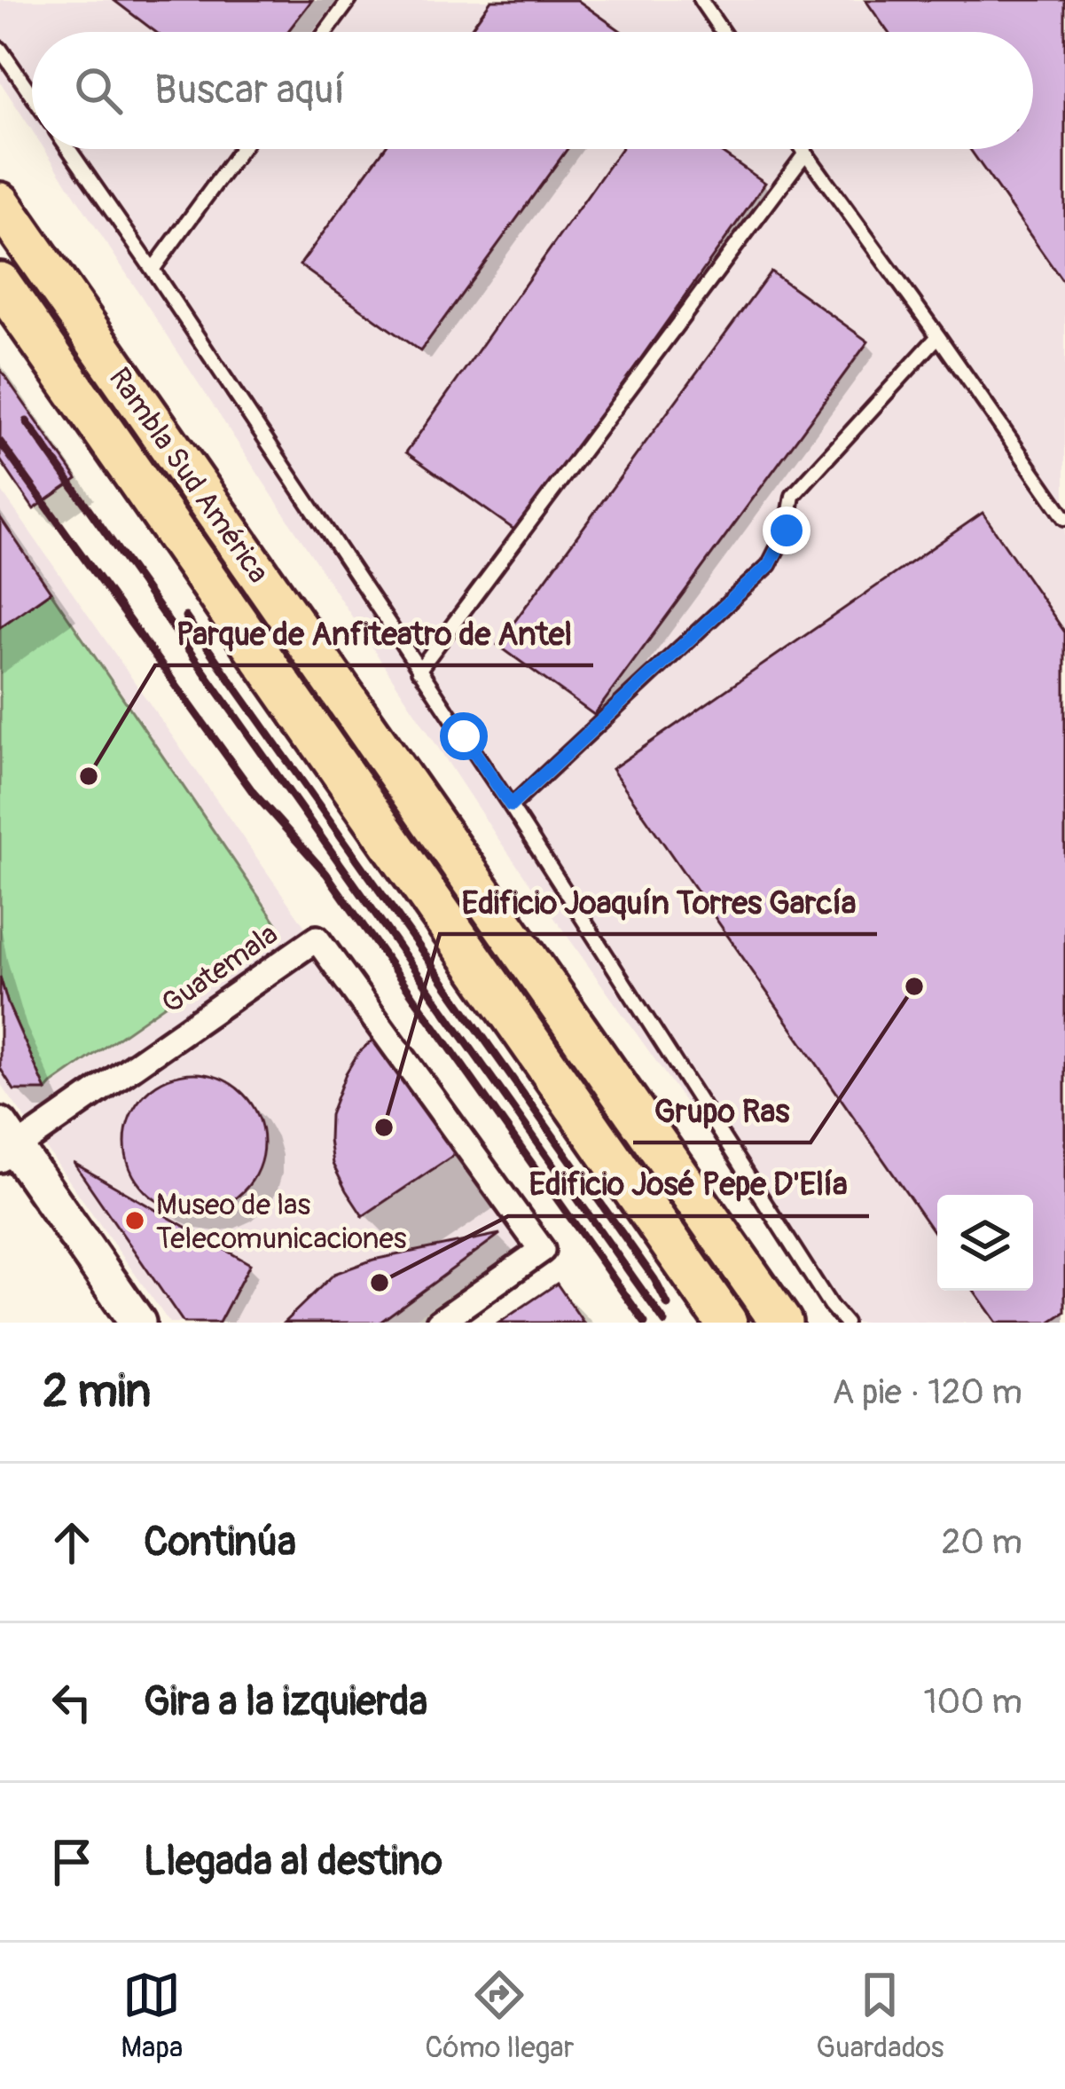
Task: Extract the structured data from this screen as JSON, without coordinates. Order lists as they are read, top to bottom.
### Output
{
  "streets": {
    "main road": ["Rambla Sud América"],
    "street": ["Guatemala"]
  },
  "places": [
    "Parque de Anfiteatro de Antel",
    "Grupo Ras",
    "Edificio Joaquín Torres García",
    "Museo de las Telecomunicaciones",
    "Edificio José Pepe D'Elía"
  ],
  "page": {
    "search": "Buscar aquí",
    "heading": ["2 min", "A pie · 120 m"],
    "list": [
      ["Continúa", "20 m"],
      ["Gira a la izquierda", "100 m"],
      "Llegada al destino"
    ],
    "nav": ["Mapa", "Cómo llegar", "Guardados"]
  }
}
